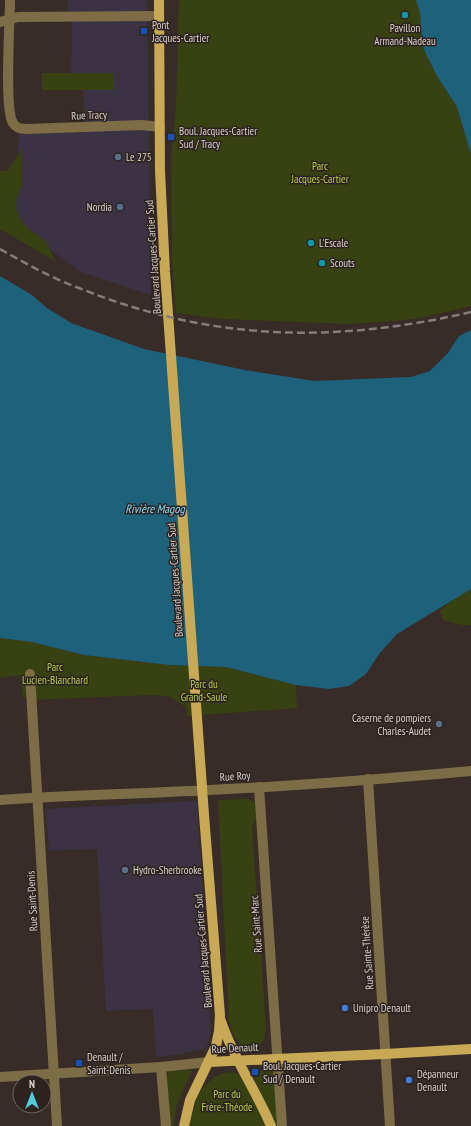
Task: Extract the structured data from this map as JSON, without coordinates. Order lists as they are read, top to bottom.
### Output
{
  "streets": {
    "main road": ["Boulevard Jacques-Cartier Sud", "Rue Denault"],
    "street": [
      "Rue Tracy",
      "Rue Roy",
      "Rue Saint-Denis",
      "Rue Saint-Marc",
      "Rue Sainte-Thérèse"
    ]
  },
  "crossings": [
    ["Rue Tracy", "Boulevard Jacques-Cartier Sud"],
    ["Boulevard Jacques-Cartier Sud", "Rue Denault"],
    ["Rue Roy", "Rue Saint-Denis"],
    ["Rue Roy", "Rue Saint-Marc"],
    ["Rue Roy", "Rue Sainte-Thérèse"],
    ["Rue Saint-Denis", "Rue Denault"],
    ["Rue Saint-Marc", "Rue Denault"],
    ["Rue Sainte-Thérèse", "Rue Denault"]
  ],
  "water": ["Rivière Magog"],
  "parks": [
    "Parc Jacques-Cartier",
    "Parc Lucien-Blanchard",
    "Parc du Grand-Saule",
    "Parc du Frère-Théode"
  ],
  "places": {
    "other": [
      "Pavillon Armand-Nadeau",
      "Le 275",
      "Nordia",
      "L'Escale",
      "Scouts",
      "Caserne de pompiers Charles-Audet",
      "Hydro-Sherbrooke",
      "Unipro Denault",
      "Dépanneur Denault"
    ],
    "transit": [
      "Pont Jacques-Cartier",
      "Boul. Jacques-Cartier Sud / Tracy",
      "Denault / Saint-Denis",
      "Boul. Jacques-Cartier Sud / Denault"
    ]
  },
  "north": "top"
}
